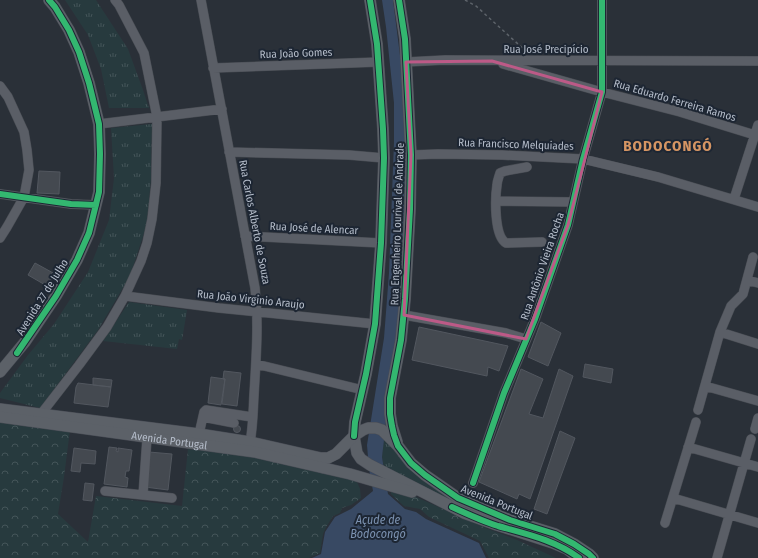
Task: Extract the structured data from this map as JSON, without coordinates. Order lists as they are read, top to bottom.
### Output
{
  "streets": {
    "main road": ["Rua Engenheiro Lourival de Andrade", "Avenida 27 de Julho", "Avenida Portugal"],
    "street": [
      "Rua José Precipício",
      "Rua João Gomes",
      "Rua Eduardo Ferreira Ramos",
      "Rua Francisco Melquiades",
      "Rua Carlos Alberto de Souza",
      "Rua José de Alencar",
      "Rua Antônio Vieira Rocha",
      "Rua João Virginio Araujo"
    ]
  },
  "crossings": [
    ["Rua José Precipício", "Rua Eduardo Ferreira Ramos"],
    ["Rua José Precipício", "Rua Engenheiro Lourival de Andrade"],
    ["Rua José Precipício", "Rua Antônio Vieira Rocha"],
    ["Rua João Gomes", "Rua Carlos Alberto de Souza"],
    ["Rua João Gomes", "Rua Engenheiro Lourival de Andrade"],
    ["Rua Eduardo Ferreira Ramos", "Rua Antônio Vieira Rocha"],
    ["Rua Francisco Melquiades", "Rua Engenheiro Lourival de Andrade"],
    ["Rua Francisco Melquiades", "Rua Antônio Vieira Rocha"],
    ["Rua Carlos Alberto de Souza", "Rua José de Alencar"],
    ["Rua Carlos Alberto de Souza", "Rua João Virginio Araujo"],
    ["Rua Carlos Alberto de Souza", "Avenida Portugal"],
    ["Rua Engenheiro Lourival de Andrade", "Rua José de Alencar"],
    ["Rua Engenheiro Lourival de Andrade", "Rua João Virginio Araujo"],
    ["Rua Engenheiro Lourival de Andrade", "Avenida Portugal"]
  ],
  "districts": ["BODOCONGÓ"],
  "water": ["Açude de Bodocongó"]
}
